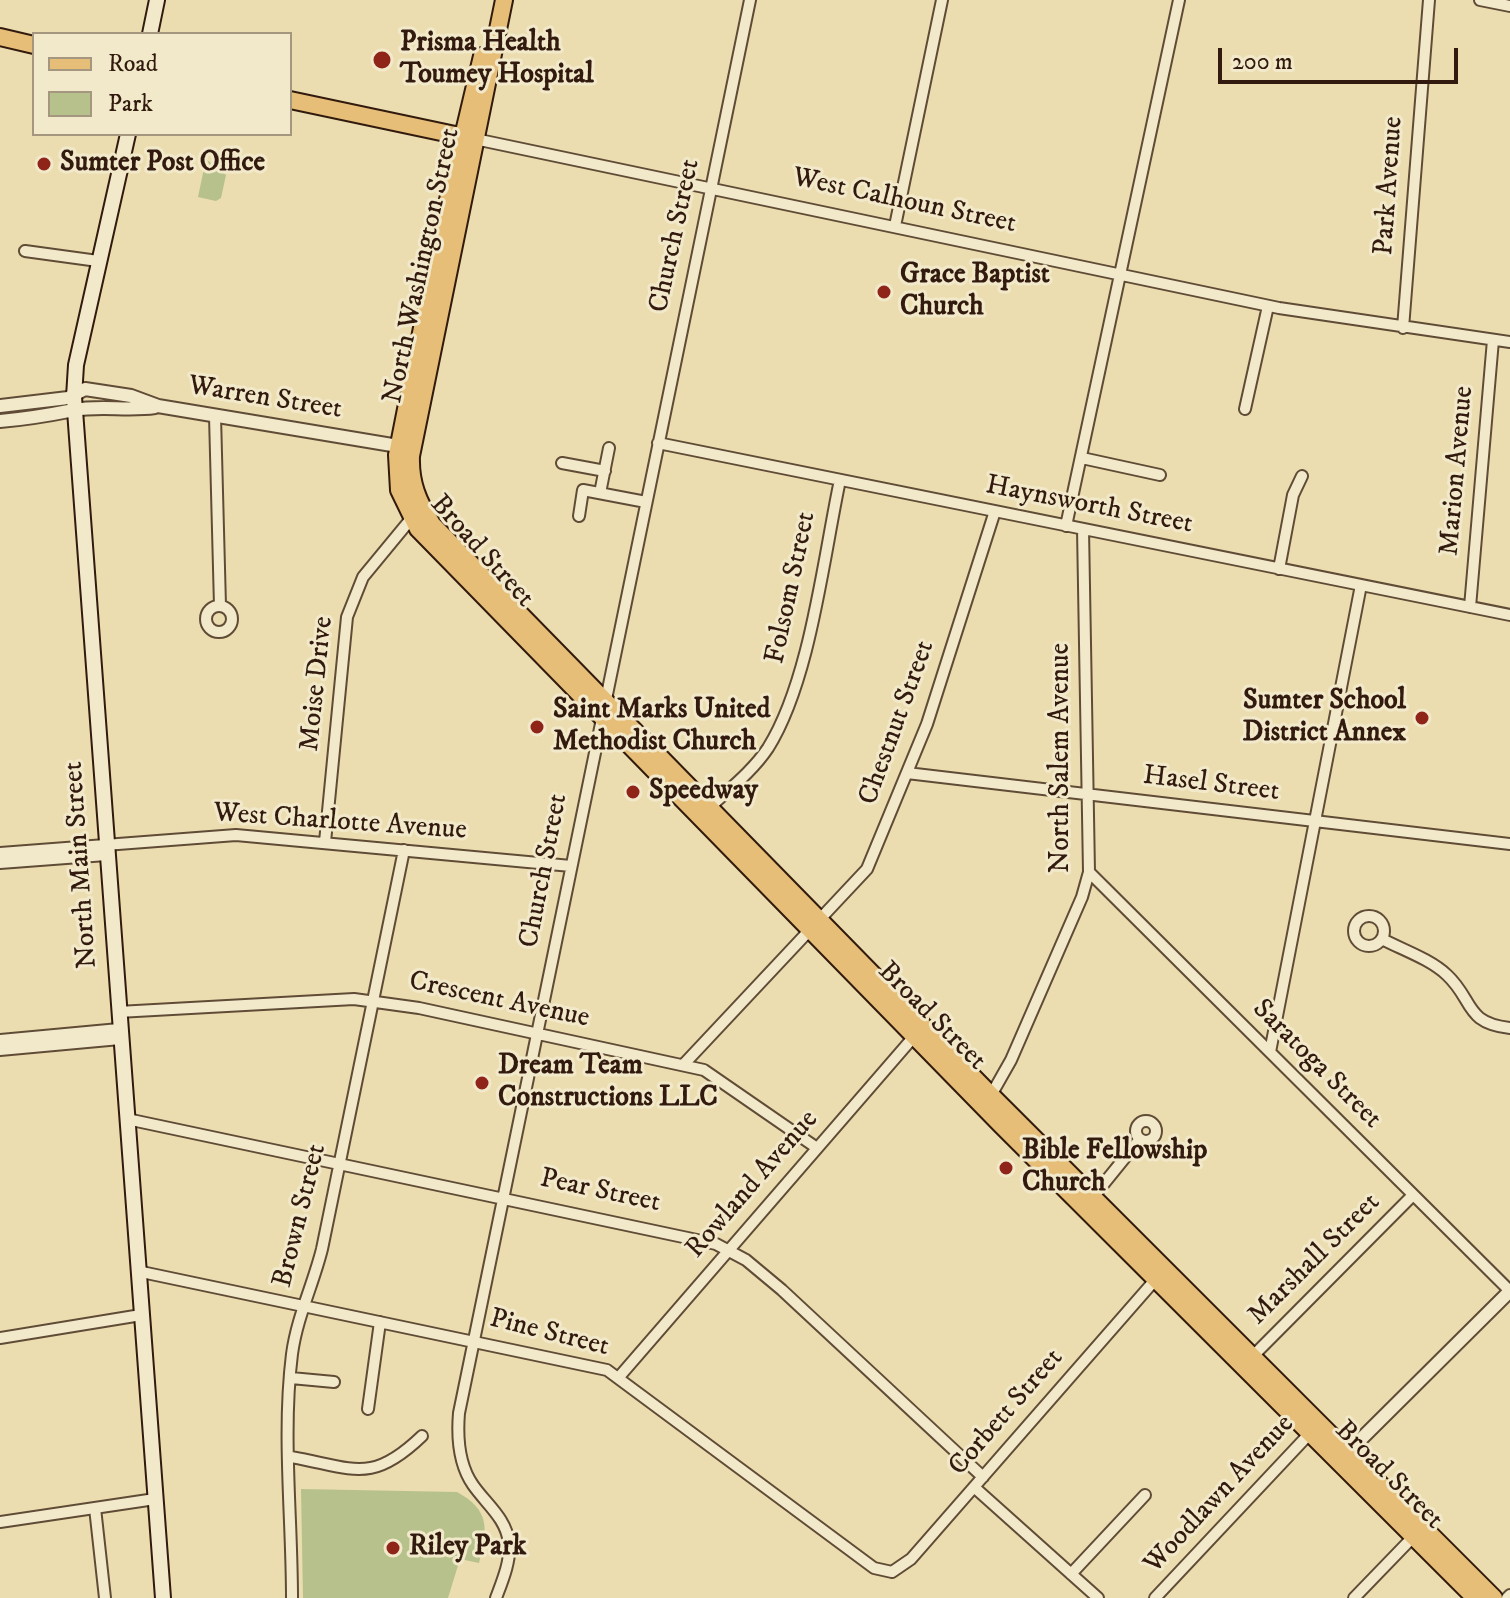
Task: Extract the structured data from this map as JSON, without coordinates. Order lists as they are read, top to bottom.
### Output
{
  "streets": {
    "main road": [
      "West Calhoun Street",
      "North Washington Street",
      "Broad Street",
      "North Main Street"
    ],
    "street": [
      "Park Avenue",
      "Church Street",
      "Warren Street",
      "Marion Avenue",
      "Haynsworth Street",
      "Folsom Street",
      "Moise Drive",
      "Chestnut Street",
      "North Salem Avenue",
      "Hasel Street",
      "West Charlotte Avenue",
      "Crescent Avenue",
      "Saratoga Street",
      "Rowland Avenue",
      "Pear Street",
      "Brown Street",
      "Marshall Street",
      "Pine Street",
      "Corbett Street",
      "Woodlawn Avenue"
    ]
  },
  "crossings": [
    ["Park Avenue", "West Calhoun Street"],
    ["West Calhoun Street", "Church Street"],
    ["West Calhoun Street", "North Washington Street"],
    ["West Calhoun Street", "Marion Avenue"],
    ["Church Street", "Haynsworth Street"],
    ["Church Street", "Broad Street"],
    ["Church Street", "West Charlotte Avenue"],
    ["Church Street", "Crescent Avenue"],
    ["Church Street", "Pear Street"],
    ["Church Street", "Pine Street"],
    ["North Washington Street", "Warren Street"],
    ["North Washington Street", "Broad Street"],
    ["Warren Street", "Broad Street"],
    ["Warren Street", "North Main Street"],
    ["Marion Avenue", "Haynsworth Street"],
    ["Haynsworth Street", "Folsom Street"],
    ["Haynsworth Street", "Chestnut Street"],
    ["Haynsworth Street", "North Salem Avenue"],
    ["Broad Street", "Folsom Street"],
    ["Broad Street", "Moise Drive"],
    ["Broad Street", "Chestnut Street"],
    ["Broad Street", "North Salem Avenue"],
    ["Broad Street", "Rowland Avenue"],
    ["Broad Street", "Marshall Street"],
    ["Broad Street", "Corbett Street"],
    ["Broad Street", "Woodlawn Avenue"],
    ["Moise Drive", "West Charlotte Avenue"],
    ["Chestnut Street", "Hasel Street"],
    ["North Salem Avenue", "Hasel Street"],
    ["North Salem Avenue", "Saratoga Street"],
    ["West Charlotte Avenue", "North Main Street"],
    ["West Charlotte Avenue", "Brown Street"],
    ["North Main Street", "Crescent Avenue"],
    ["North Main Street", "Pear Street"],
    ["North Main Street", "Pine Street"],
    ["Crescent Avenue", "Rowland Avenue"],
    ["Crescent Avenue", "Brown Street"],
    ["Saratoga Street", "Marshall Street"],
    ["Rowland Avenue", "Pear Street"],
    ["Rowland Avenue", "Pine Street"],
    ["Pear Street", "Brown Street"],
    ["Pear Street", "Corbett Street"],
    ["Brown Street", "Pine Street"],
    ["Pine Street", "Corbett Street"]
  ],
  "places": [
    "Prisma Health Toumey Hospital",
    "Sumter Post Office",
    "Grace Baptist Church",
    "Sumter School District Annex",
    "Saint Marks United Methodist Church",
    "Speedway",
    "Dream Team Constructions LLC",
    "Bible Fellowship Church",
    "Riley Park"
  ],
  "legend": ["Road", "Park"],
  "scale_bar": "200 m"
}
